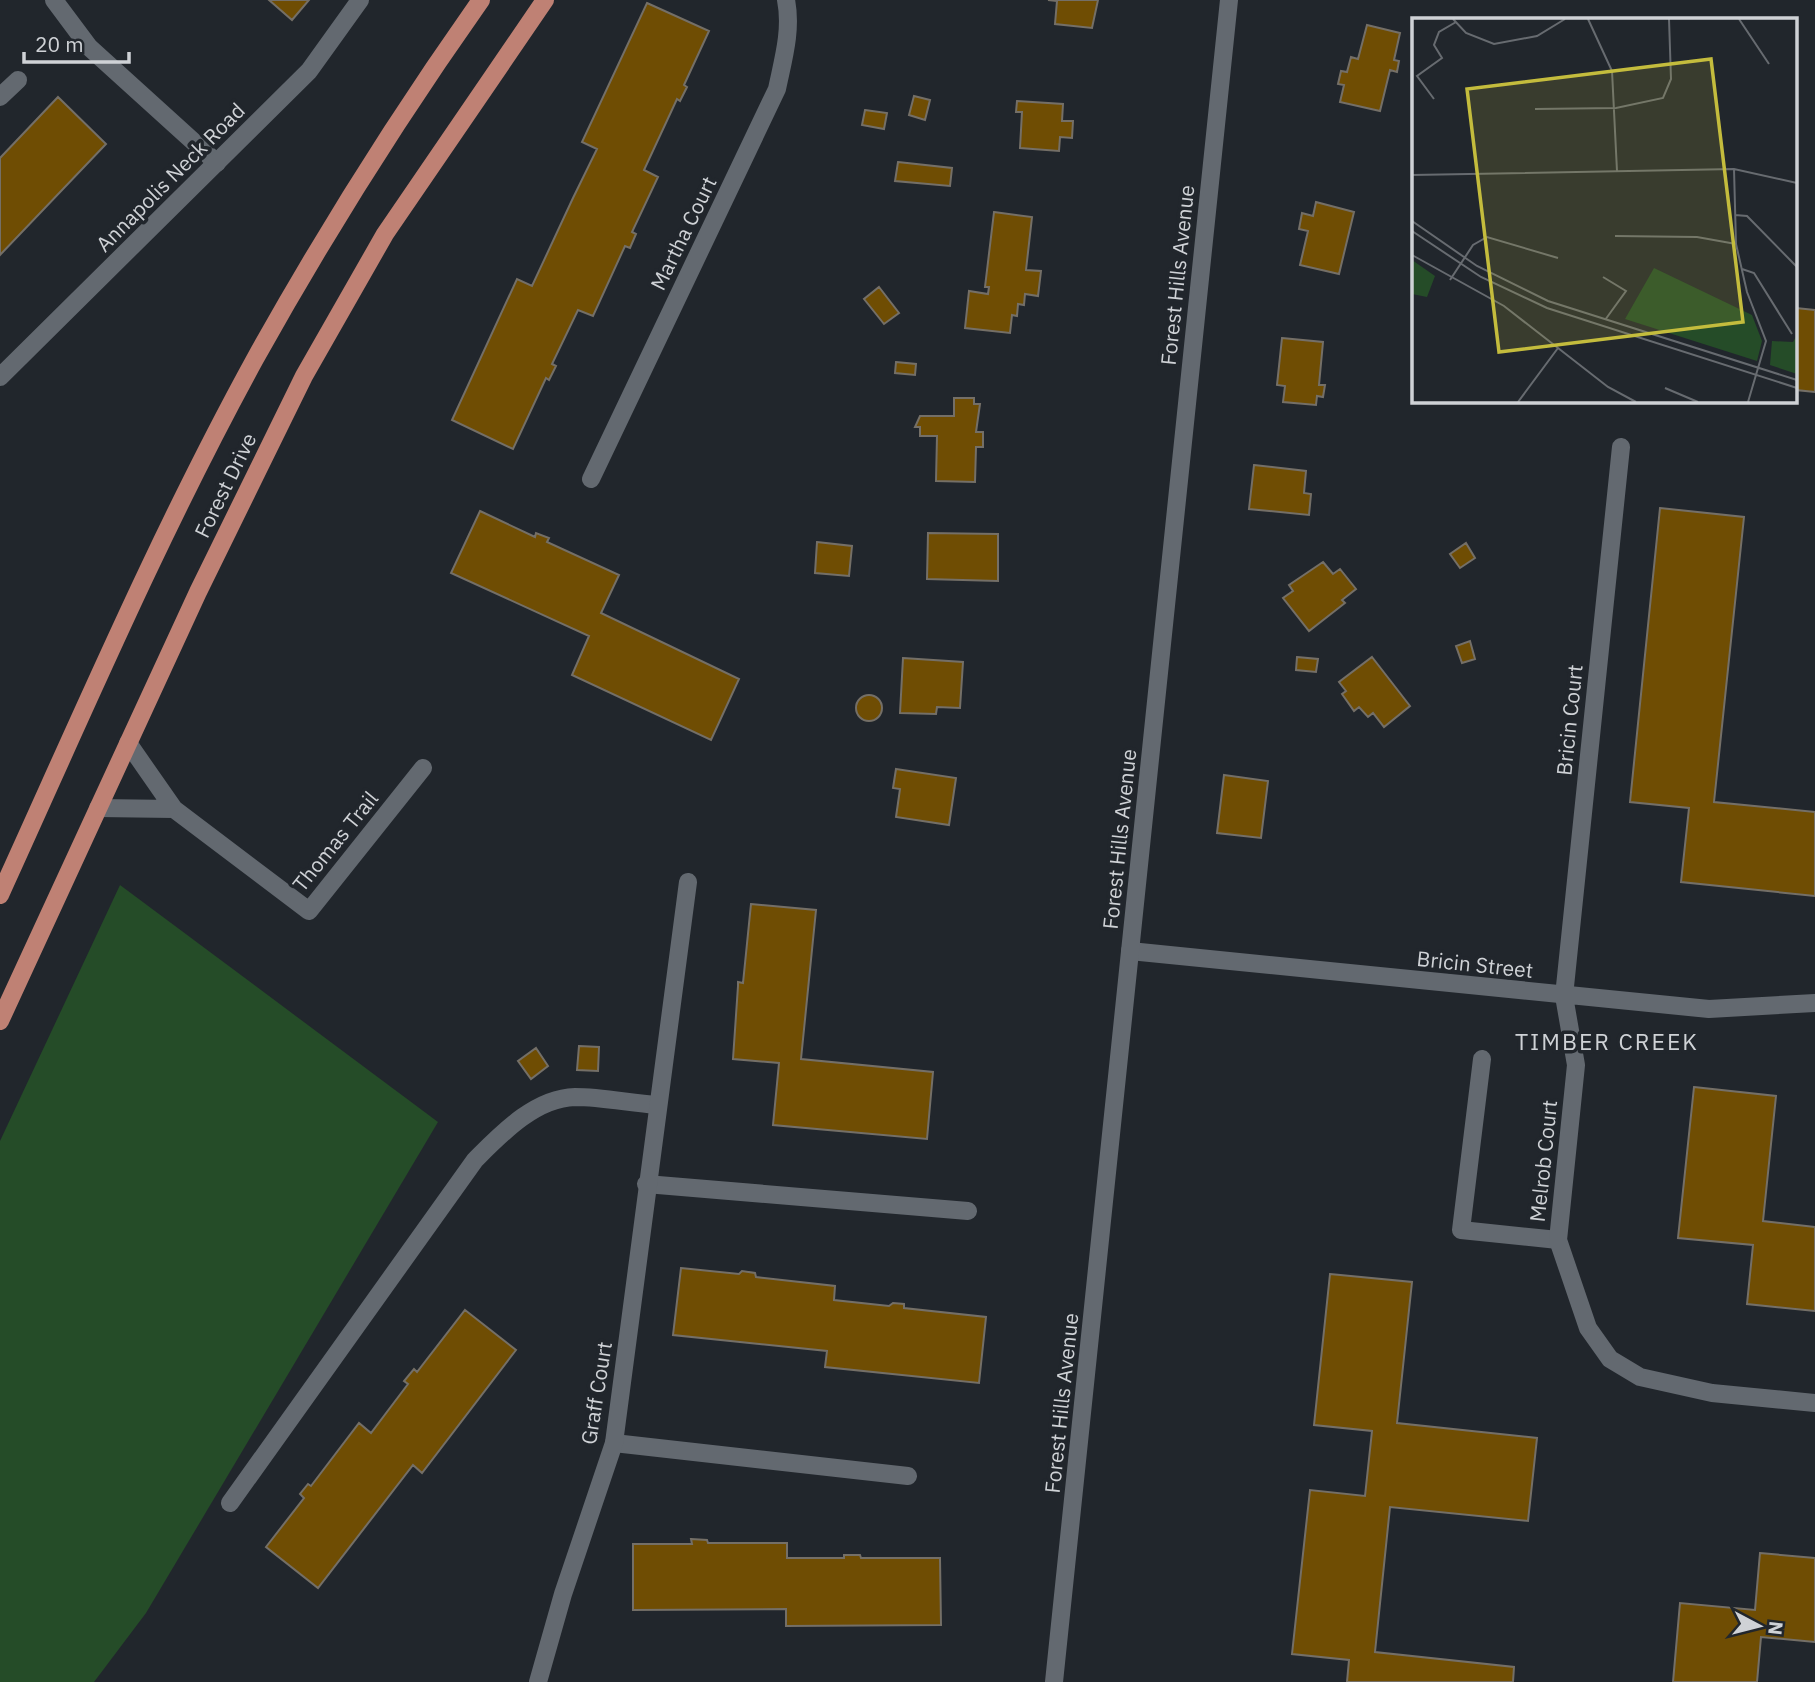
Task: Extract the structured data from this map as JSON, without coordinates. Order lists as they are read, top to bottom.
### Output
{
  "streets": {
    "main road": ["Forest Drive"],
    "street": [
      "Annapolis Neck Road",
      "Martha Court",
      "Forest Hills Avenue",
      "Bricin Court",
      "Thomas Trail",
      "Bricin Street",
      "Melrob Court",
      "Graff Court"
    ]
  },
  "crossings": [
    ["Forest Hills Avenue", "Bricin Street"],
    ["Forest Drive", "Thomas Trail"],
    ["Bricin Court", "Bricin Street"],
    ["Bricin Court", "Melrob Court"],
    ["Bricin Street", "Melrob Court"]
  ],
  "districts": ["TIMBER CREEK"],
  "scale_bar": "20 m",
  "north": "right"
}
